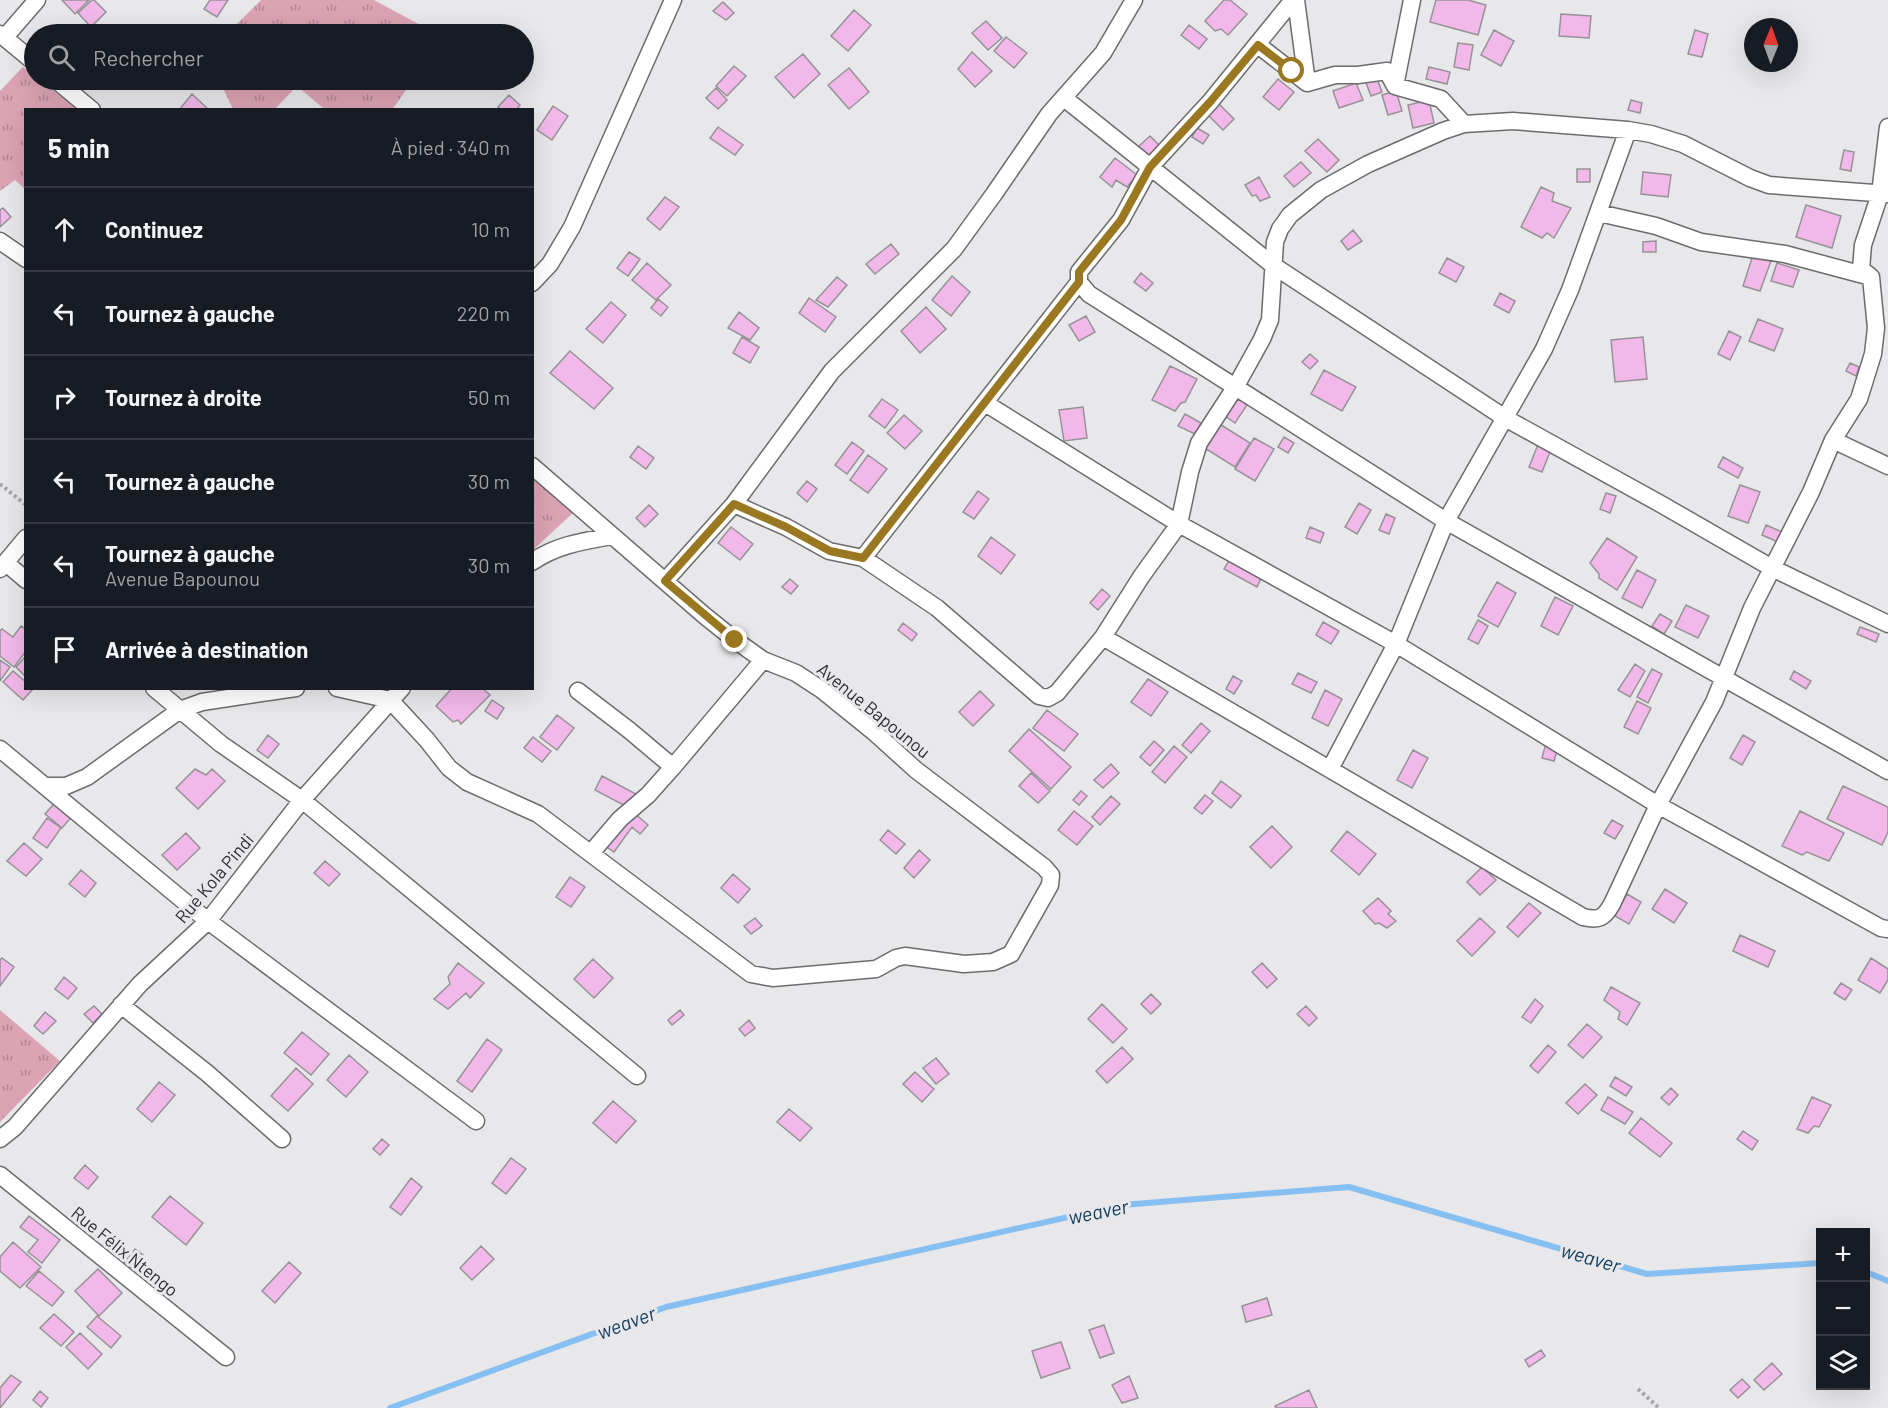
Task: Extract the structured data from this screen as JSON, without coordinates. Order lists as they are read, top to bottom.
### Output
{
  "streets": {
    "street": ["Avenue Bapounou", "Rue Kola Pindi", "Rue Félix Ntengo"]
  },
  "water": ["weaver"],
  "north": "top",
  "page": {
    "search": "Rechercher",
    "heading": ["5 min", "À pied · 340 m"],
    "list": [
      ["Continuez", "10 m"],
      ["Tournez à gauche", "220 m"],
      ["Tournez à droite", "50 m"],
      ["Tournez à gauche", "30 m"],
      ["Tournez à gauche", "Avenue Bapounou", "30 m"],
      "Arrivée à destination"
    ],
    "map_buttons": ["+", "−"]
  }
}
